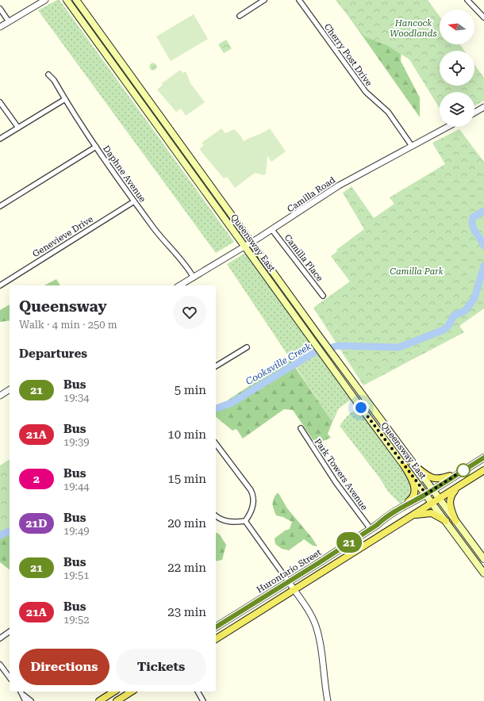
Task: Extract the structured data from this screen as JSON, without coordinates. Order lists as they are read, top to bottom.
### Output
{
  "streets": {
    "main road": ["Queensway East", "Hurontario Street"],
    "street": [
      "Cherry Post Drive",
      "Daphne Avenue",
      "Camilla Road",
      "Genevieve Drive",
      "Camilla Place",
      "Park Towers Avenue"
    ]
  },
  "crossings": [
    ["Cherry Post Drive", "Camilla Road"],
    ["Daphne Avenue", "Camilla Road"],
    ["Daphne Avenue", "Genevieve Drive"],
    ["Camilla Road", "Queensway East"],
    ["Camilla Road", "Camilla Place"],
    ["Queensway East", "Hurontario Street"],
    ["Park Towers Avenue", "Hurontario Street"]
  ],
  "water": ["Cooksville Creek"],
  "parks": ["Hancock Woodlands", "Camilla Park"],
  "lines": ["bus line 21"],
  "north": "left",
  "page": {
    "on_map": "21",
    "heading": [
      ["Queensway", "Walk · 4 min · 250 m"],
      "Departures"
    ],
    "list": [
      {
        "mark": "21",
        "name": "Bus",
        "note": "19:34",
        "value": "5 min"
      },
      {
        "mark": "21A",
        "name": "Bus",
        "note": "19:39",
        "value": "10 min"
      },
      {
        "mark": "2",
        "name": "Bus",
        "note": "19:44",
        "value": "15 min"
      },
      {
        "mark": "21D",
        "name": "Bus",
        "note": "19:49",
        "value": "20 min"
      },
      {
        "mark": "21",
        "name": "Bus",
        "note": "19:51",
        "value": "22 min"
      },
      {
        "mark": "21A",
        "name": "Bus",
        "note": "19:52",
        "value": "23 min"
      }
    ],
    "buttons": ["Directions", "Tickets"]
  }
}
